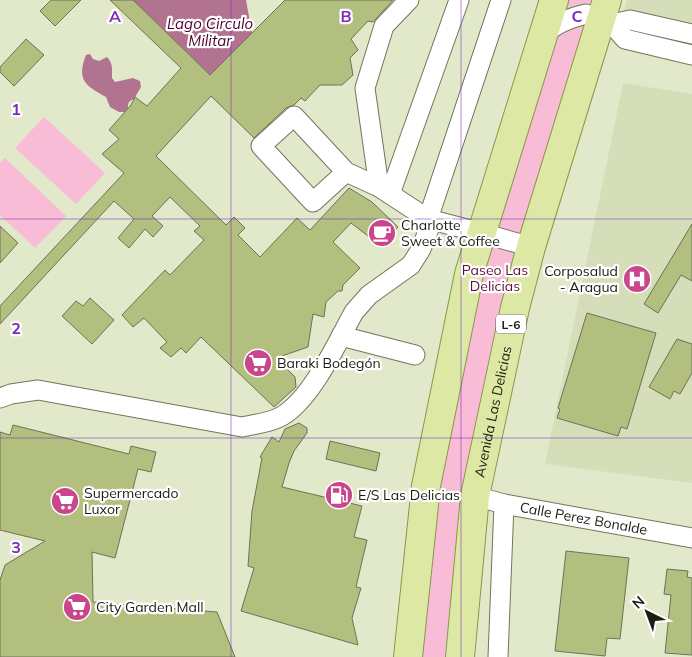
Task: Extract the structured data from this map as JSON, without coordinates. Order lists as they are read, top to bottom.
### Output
{
  "streets": {
    "main road": ["L-6", "Avenida Las Delicias"],
    "street": ["Calle Perez Bonalde"]
  },
  "crossings": [
    ["Avenida Las Delicias", "Calle Perez Bonalde"]
  ],
  "water": ["Lago Circulo Militar"],
  "parks": ["Paseo Las Delicias"],
  "places": {
    "cafe": ["Charlotte Sweet & Coffee"],
    "hospital": ["Corposalud - Aragua"],
    "supermarket": ["Baraki Bodegón", "Supermercado Luxor", "City Garden Mall"],
    "fuel station": ["E/S Las Delicias"]
  },
  "north": "top left",
  "grid": {
    "columns": ["A", "B", "C"],
    "rows": ["1", "2", "3"]
  }
}
